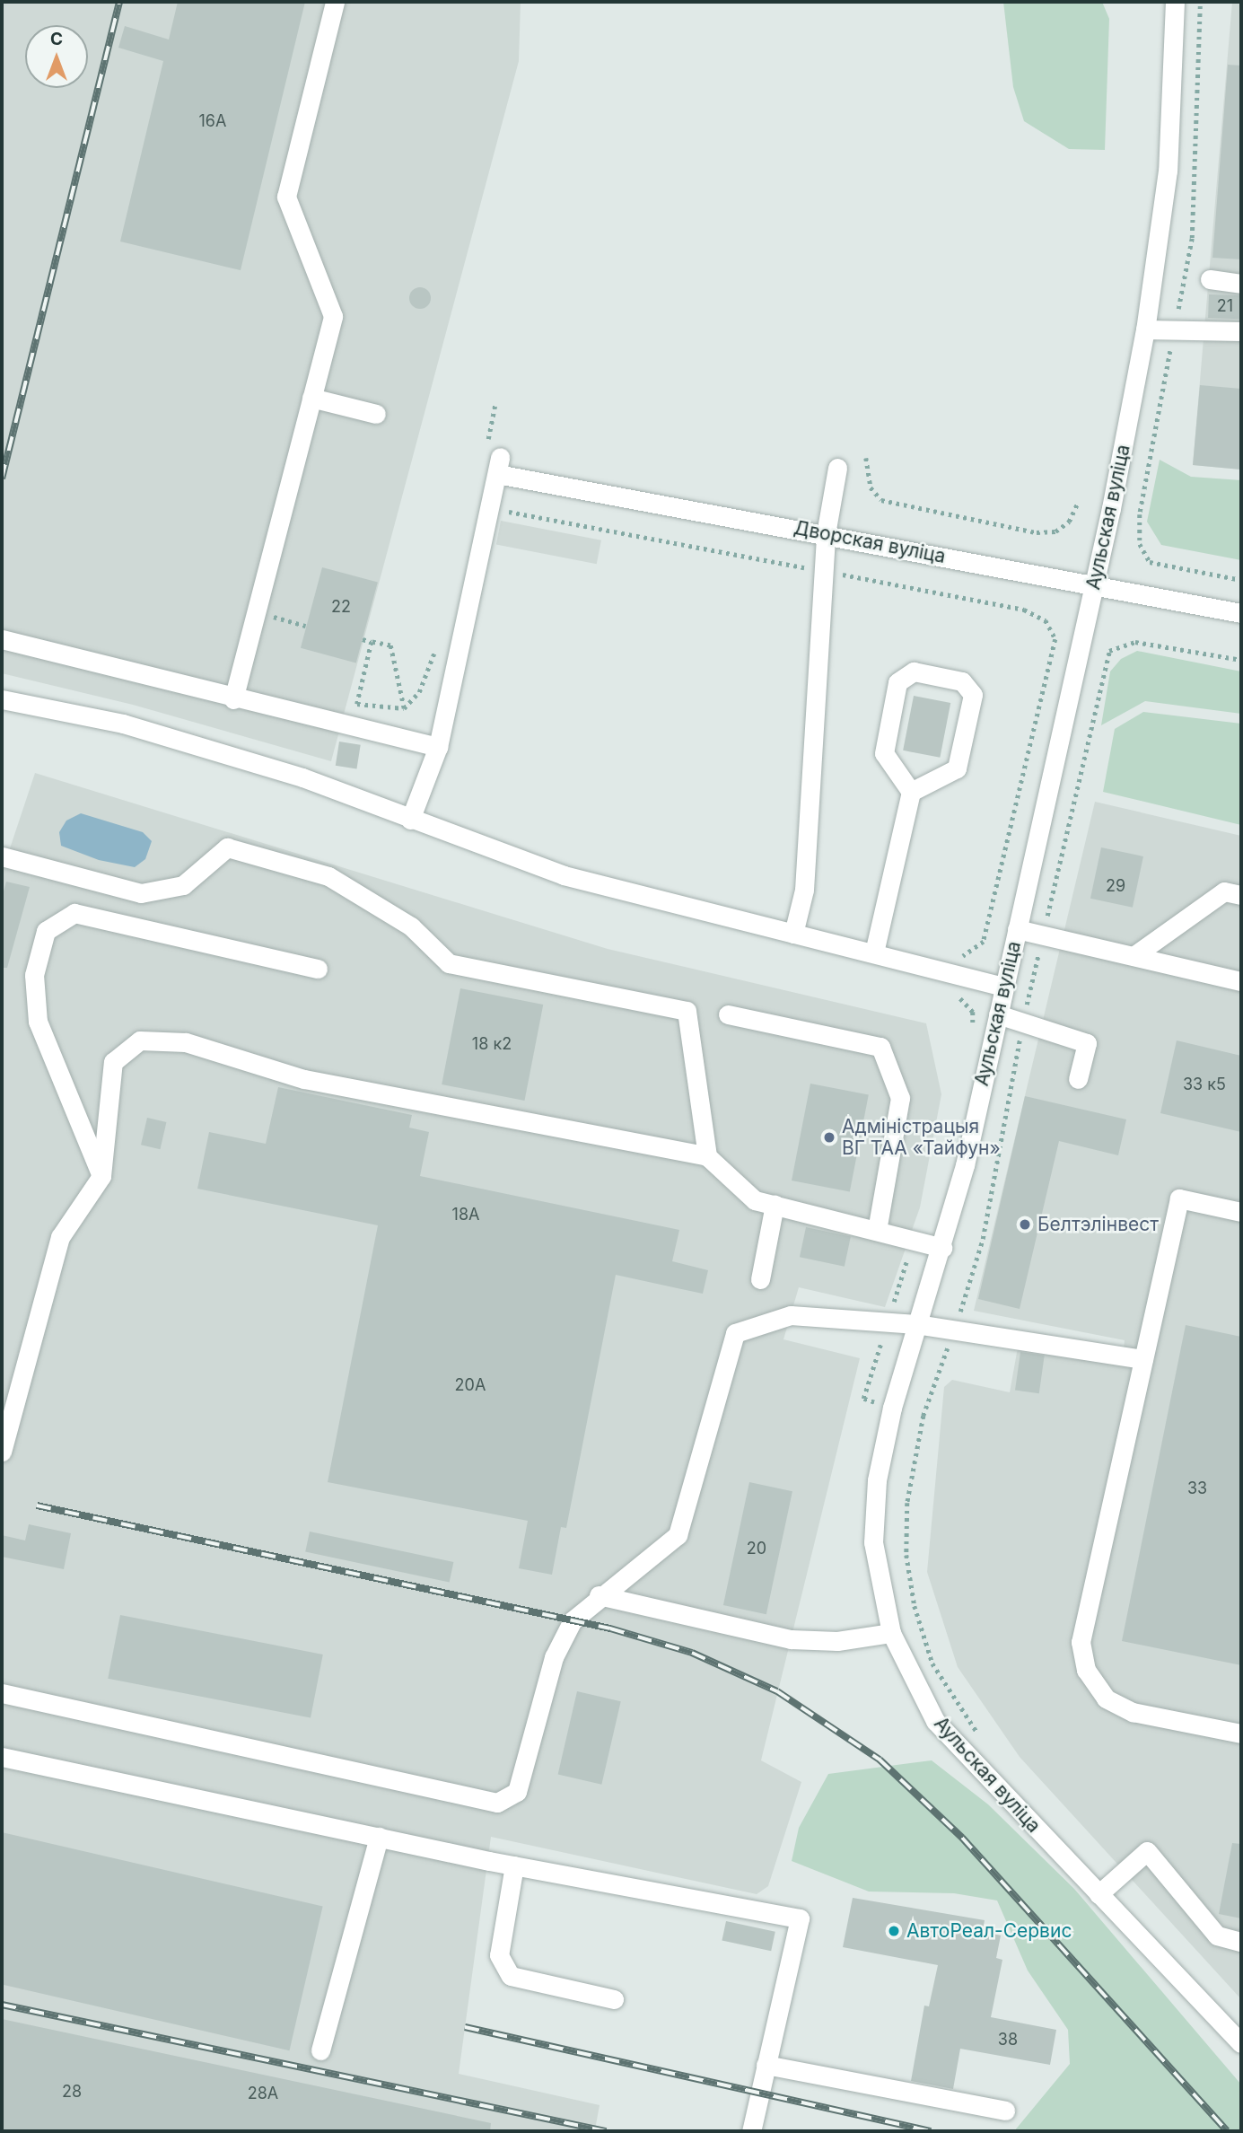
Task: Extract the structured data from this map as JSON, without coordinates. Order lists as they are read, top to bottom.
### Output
{
  "streets": {
    "street": ["Аульская вуліца", "Дворская вуліца"]
  },
  "crossings": [
    ["Аульская вуліца", "Дворская вуліца"]
  ],
  "places": ["Адміністрацыя ВГ ТАА «Тайфун»", "Белтэлінвест", "АвтоРеал-Сервис"],
  "house_numbers": [
    "16А",
    "21",
    "22",
    "29",
    "18 к2",
    "33 к5",
    "18А",
    "20А",
    "33",
    "20",
    "38",
    "28",
    "28А"
  ],
  "north": "top"
}
